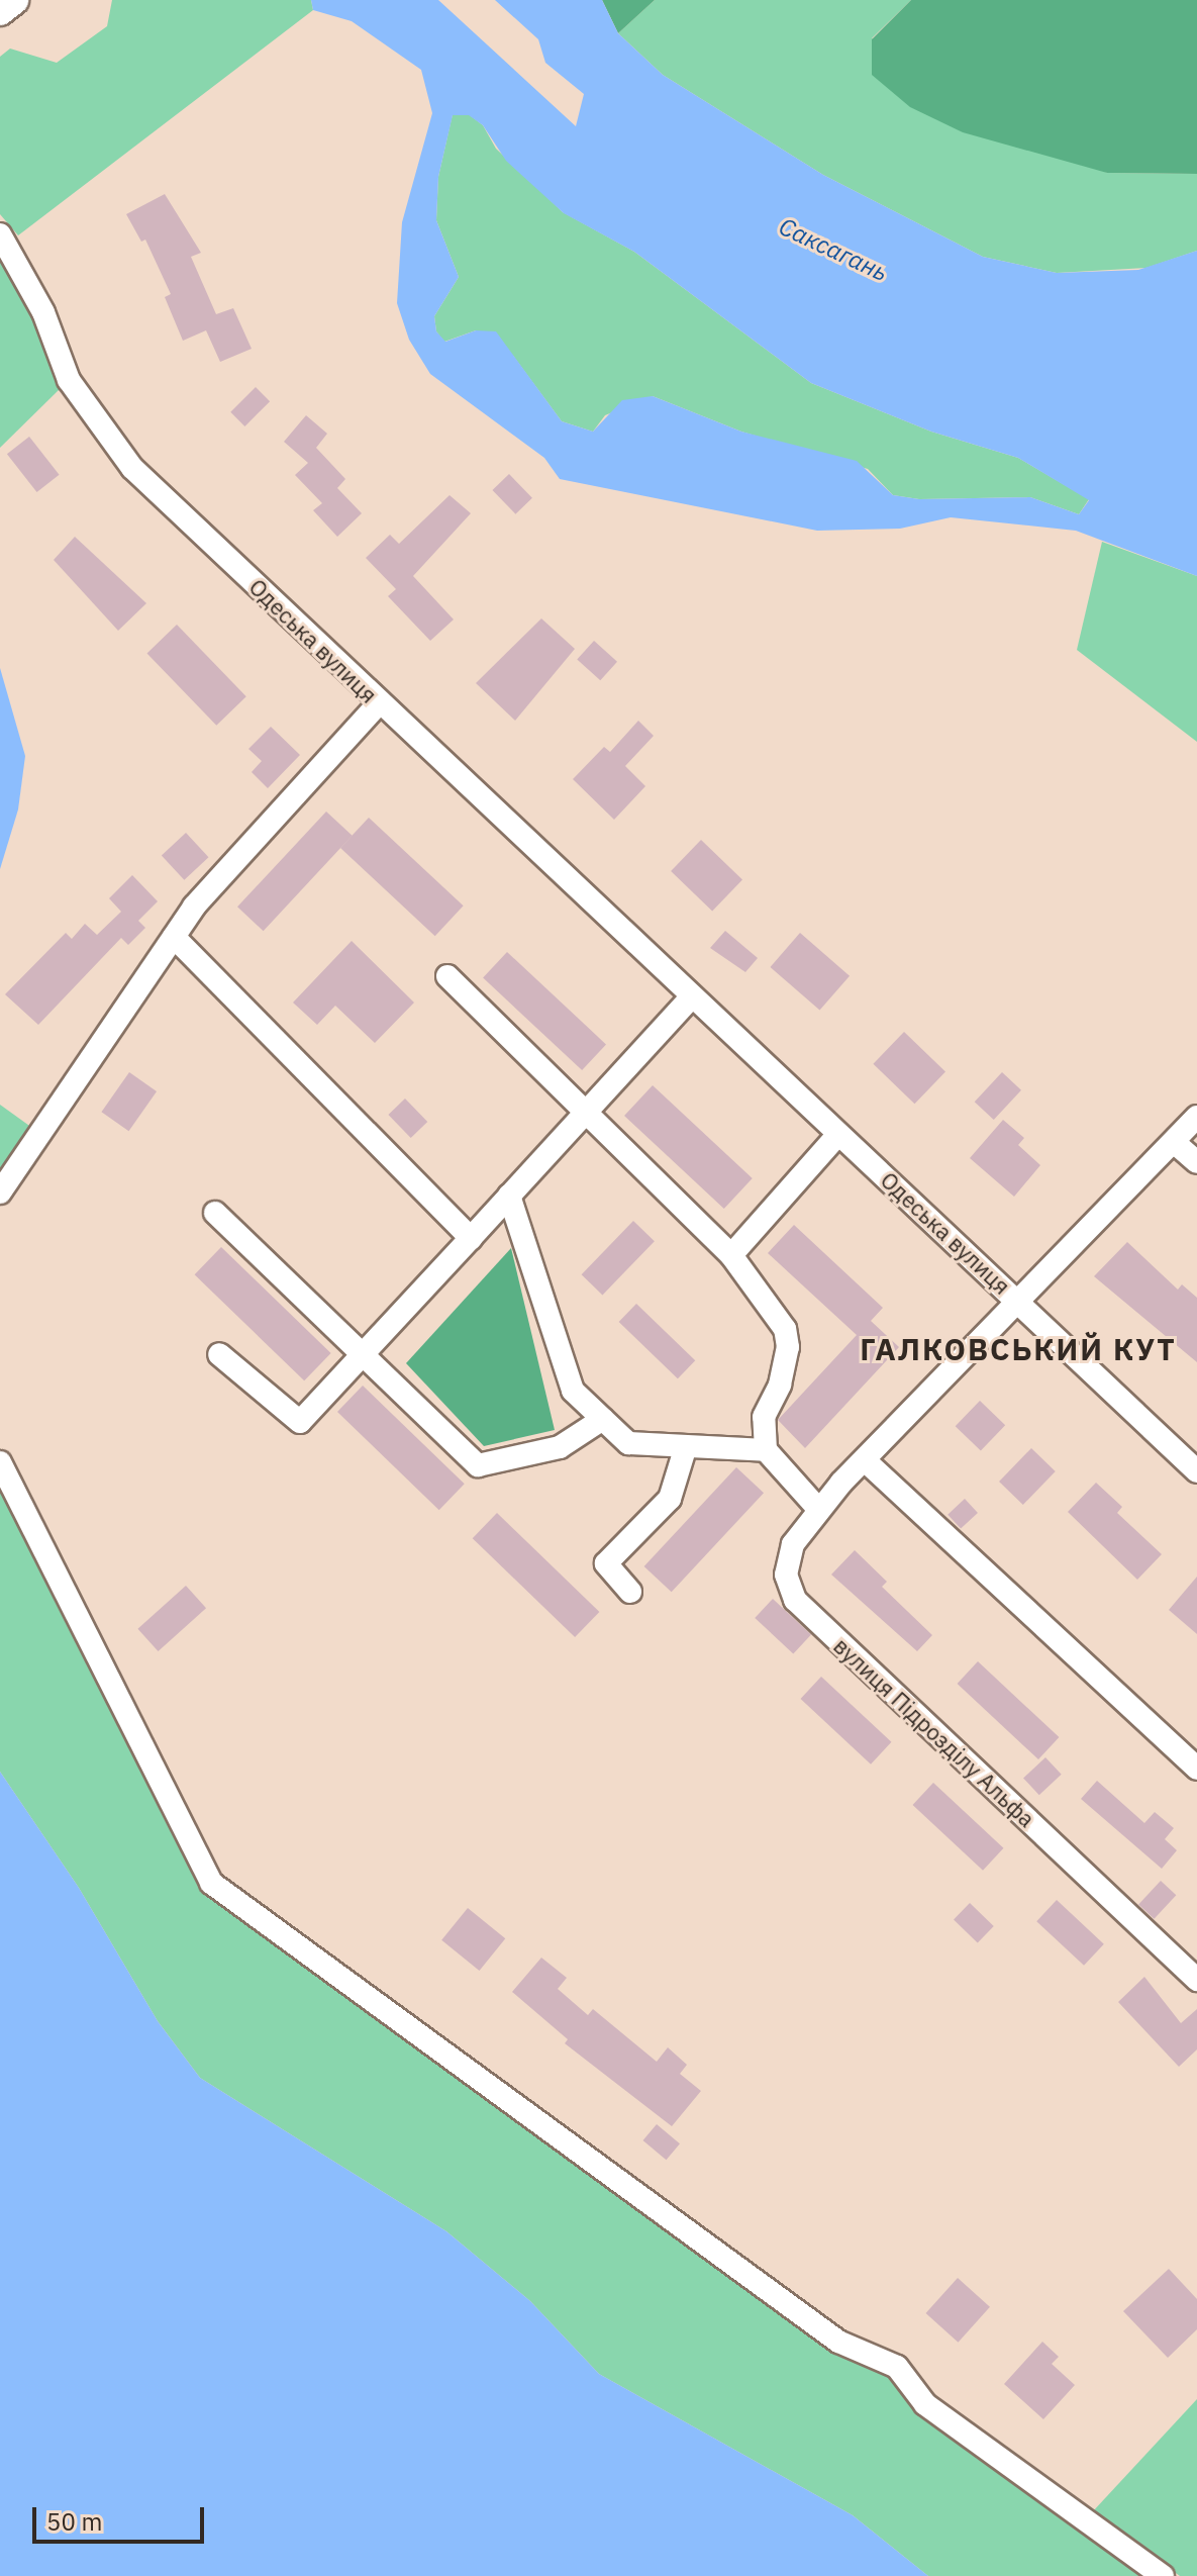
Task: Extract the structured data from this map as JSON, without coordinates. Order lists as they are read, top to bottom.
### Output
{
  "streets": {
    "street": ["Одеська вулиця", "вулиця Підрозділу Альфа"]
  },
  "crossings": [
    ["Одеська вулиця", "вулиця Підрозділу Альфа"]
  ],
  "districts": ["ГАЛКОВСЬКИЙ КУТ"],
  "water": ["Саксагань"],
  "scale_bar": "50 m"
}
